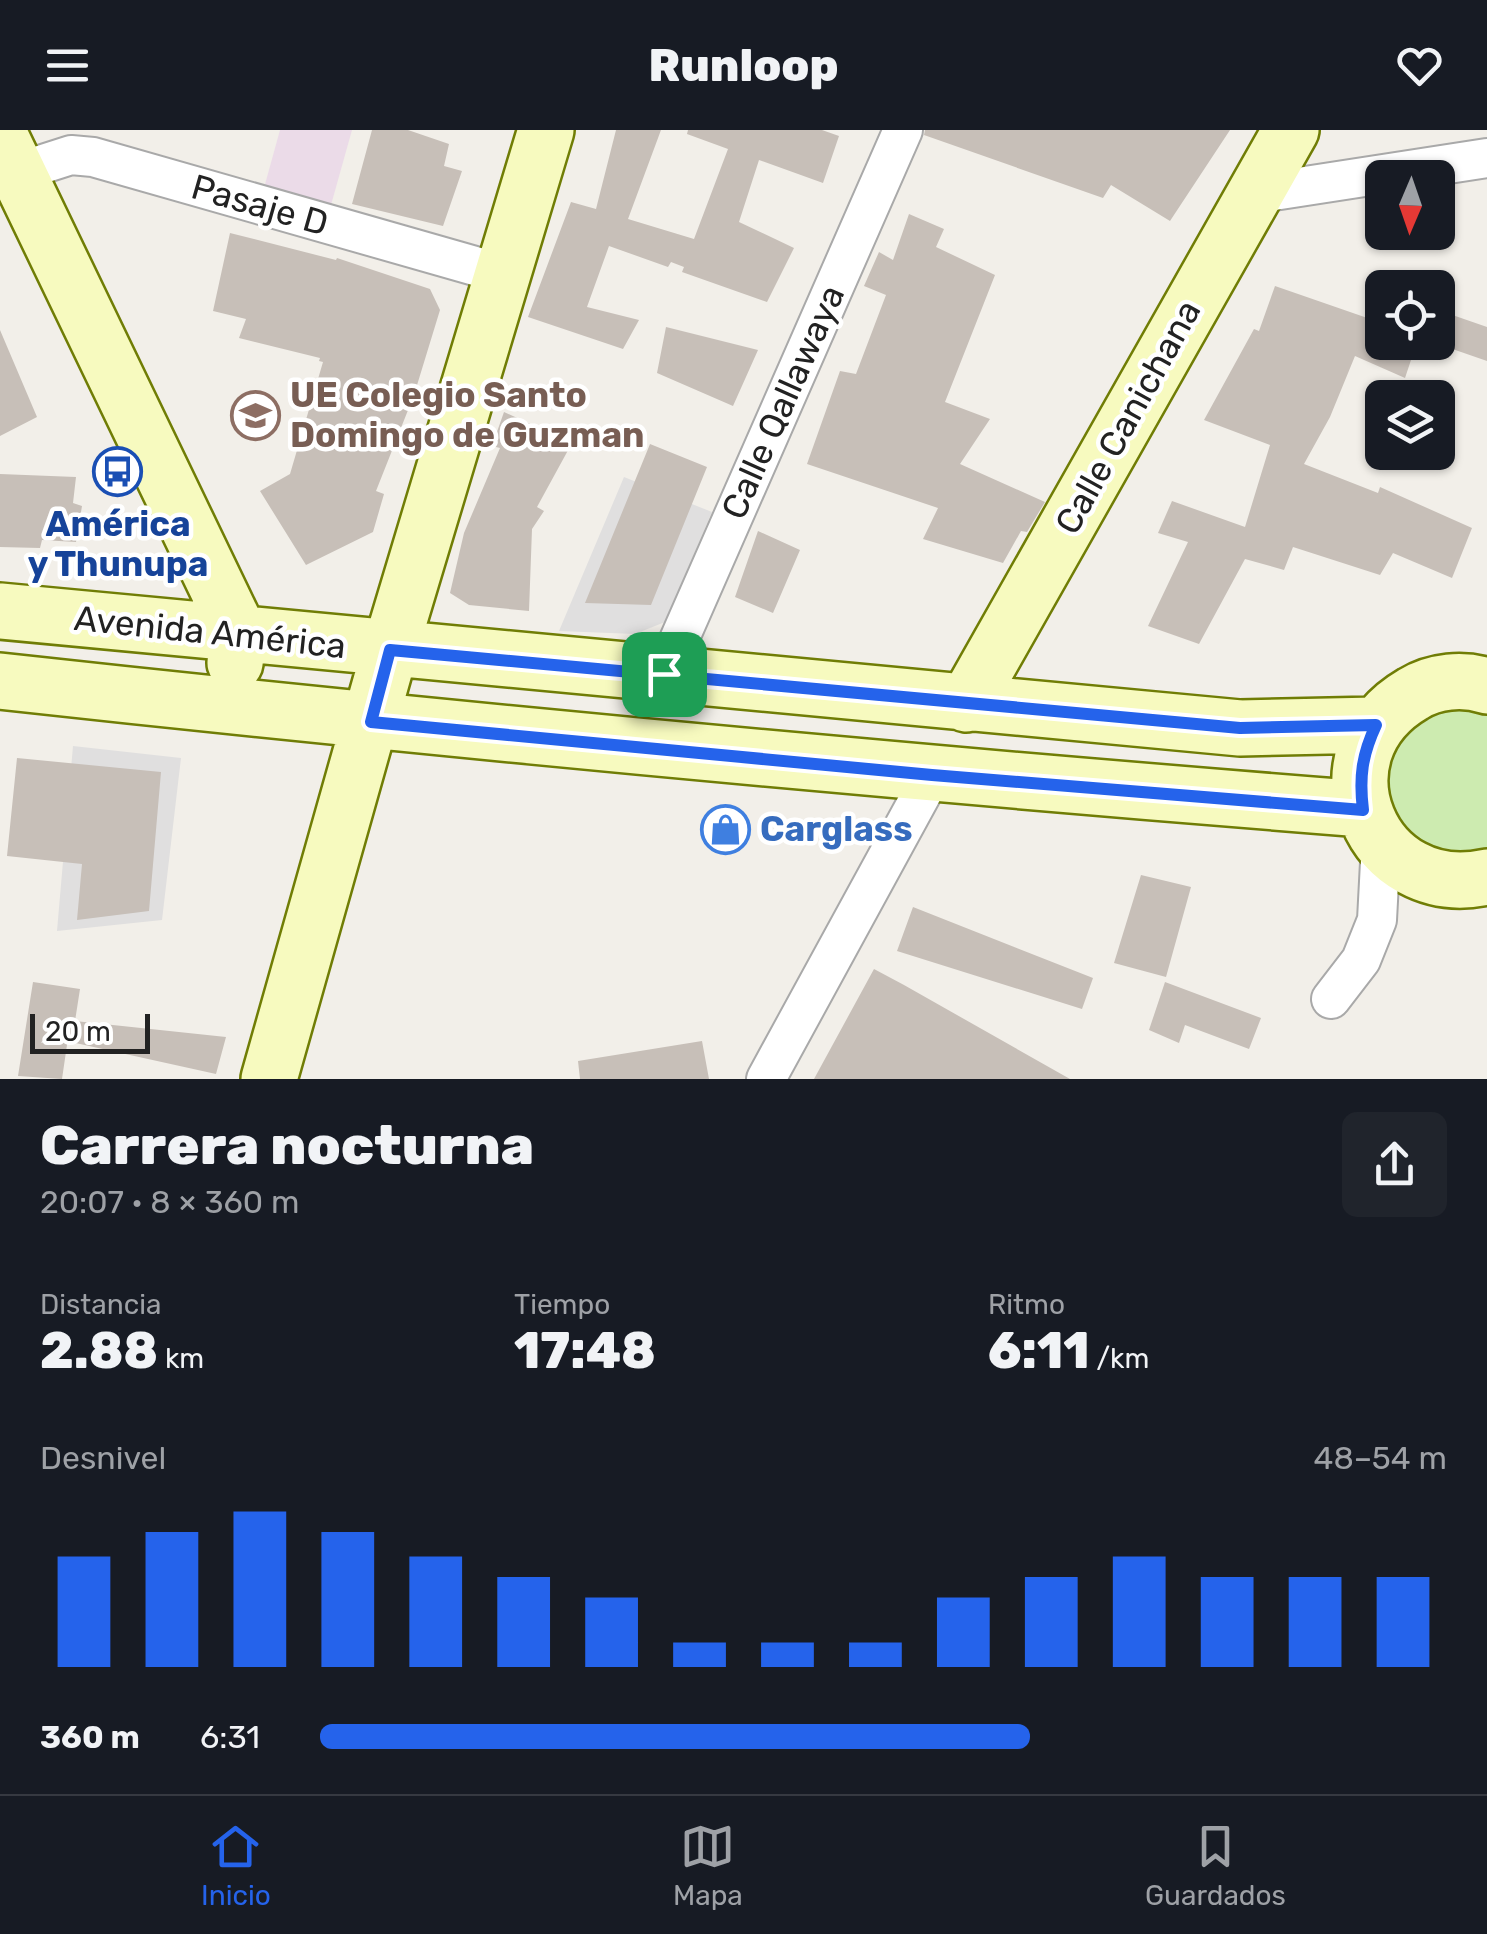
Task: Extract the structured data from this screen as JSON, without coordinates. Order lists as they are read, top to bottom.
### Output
{
  "streets": {
    "main road": ["Calle Canichana", "Avenida América"],
    "street": ["Pasaje D", "Calle Qallawaya"]
  },
  "crossings": [
    ["Calle Qallawaya", "Avenida América"],
    ["Calle Canichana", "Avenida América"]
  ],
  "places": {
    "school or university": ["UE Colegio Santo Domingo de Guzman"],
    "bus stop": ["América y Thunupa"],
    "shop": ["Carglass"]
  },
  "scale_bar": "20 m",
  "north": "bottom",
  "page": {
    "header": "Runloop",
    "scale": "20 m",
    "heading": ["Carrera nocturna", "20:07 · 8 × 360 m"],
    "stats": [
      ["Distancia", "2.88 km"],
      ["Tiempo", "17:48"],
      ["Ritmo", "6:11 /km"]
    ],
    "chart": ["Desnivel", "48–54 m"],
    "list": [
      {
        "name": "360 m",
        "note": "6:31"
      }
    ],
    "tabs": ["Inicio", "Mapa", "Guardados"]
  }
}
